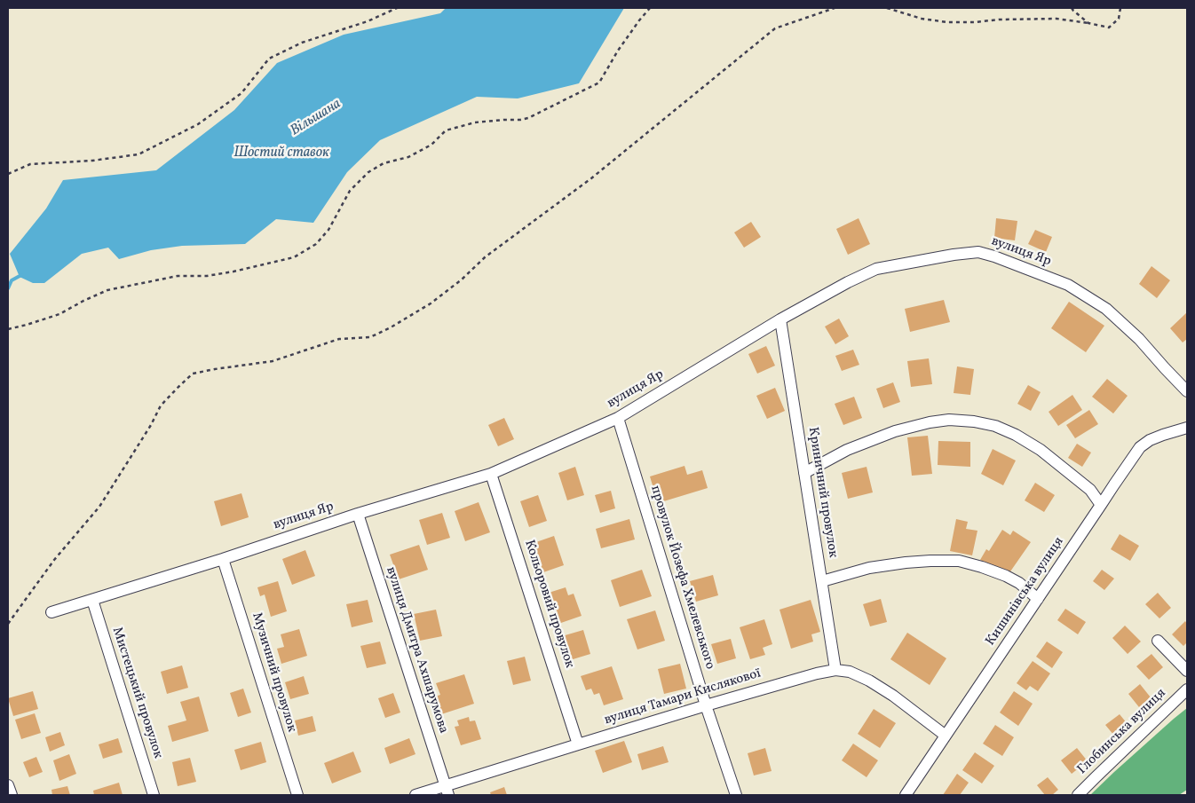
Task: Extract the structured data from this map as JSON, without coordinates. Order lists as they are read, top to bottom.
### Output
{
  "streets": {
    "street": [
      "вулиця Яр",
      "Криничний провулок",
      "провулок Йозефа Хмелевського",
      "Кишинівська вулиця",
      "Кольоровий провулок",
      "вулиця Дмитра Ахшарумова",
      "Музичний провулок",
      "Мистецький провулок",
      "вулиця Тамари Кислякової",
      "Глобинська вулиця"
    ]
  },
  "crossings": [
    ["вулиця Яр", "Криничний провулок"],
    ["вулиця Яр", "провулок Йозефа Хмелевського"],
    ["вулиця Яр", "Кольоровий провулок"],
    ["вулиця Яр", "вулиця Дмитра Ахшарумова"],
    ["вулиця Яр", "Музичний провулок"],
    ["вулиця Яр", "Мистецький провулок"],
    ["Криничний провулок", "вулиця Тамари Кислякової"],
    ["провулок Йозефа Хмелевського", "вулиця Тамари Кислякової"],
    ["Кишинівська вулиця", "вулиця Тамари Кислякової"],
    ["Кольоровий провулок", "вулиця Тамари Кислякової"],
    ["вулиця Дмитра Ахшарумова", "вулиця Тамари Кислякової"]
  ],
  "water": ["Вільшана", "Шостий ставок"]
}
